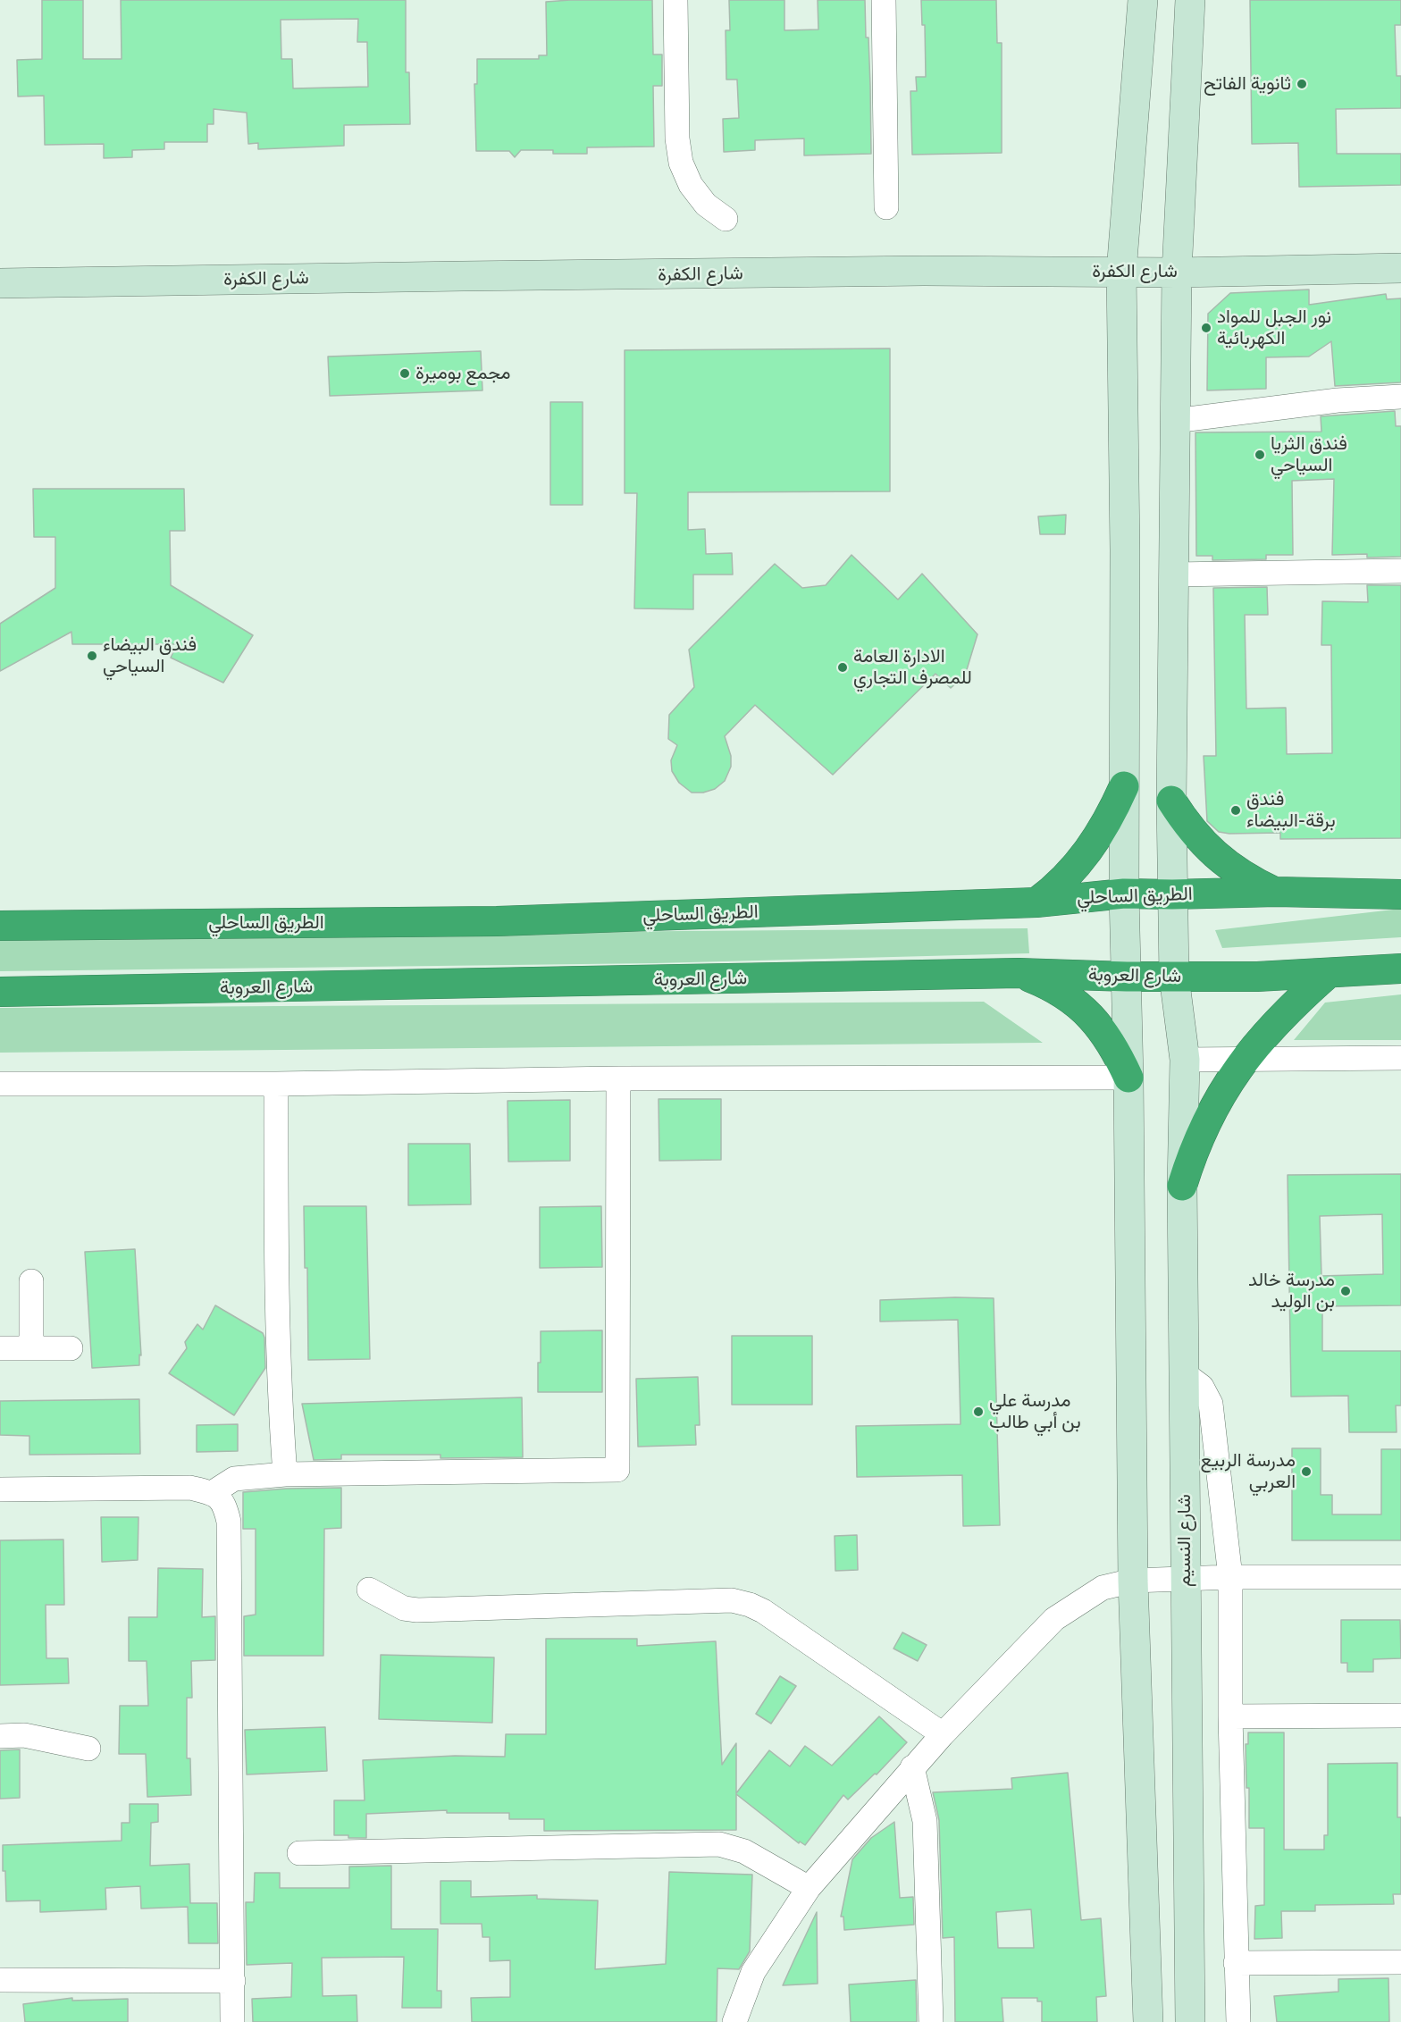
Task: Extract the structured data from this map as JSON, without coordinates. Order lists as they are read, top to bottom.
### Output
{
  "streets": {
    "highway": ["الطريق الساحلي", "شارع العروبة"],
    "street": ["شارع الكفرة", "شارع النسيم"]
  },
  "crossings": [
    ["شارع الكفرة", "شارع النسيم"],
    ["الطريق الساحلي", "شارع النسيم"],
    ["شارع العروبة", "شارع النسيم"]
  ],
  "places": [
    "ثانوية الفاتح",
    "نور الجبل للمواد الكهربائية",
    "مجمع بوميرة",
    "فندق الثريا السياحي",
    "فندق البيضاء السياحي",
    "الادارة العامة للمصرف التجاري",
    "فندق برقة-البيضاء",
    "مدرسة خالد بن الوليد",
    "مدرسة علي بن أبي طالب",
    "مدرسة الربيع العربي"
  ]
}
